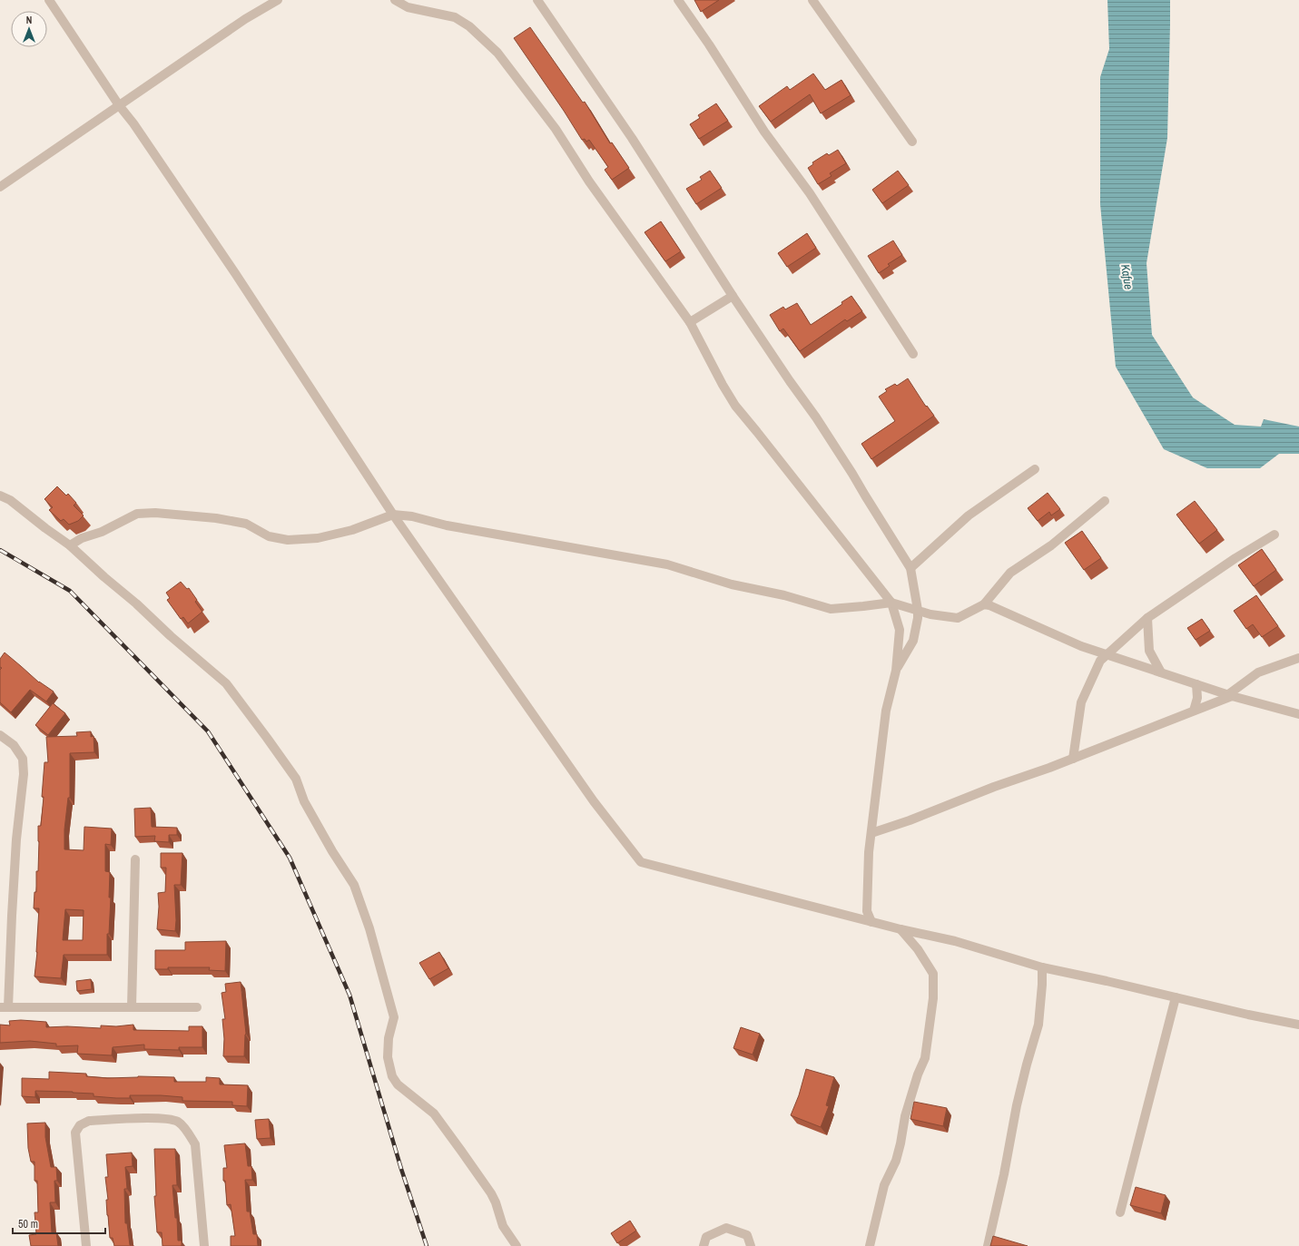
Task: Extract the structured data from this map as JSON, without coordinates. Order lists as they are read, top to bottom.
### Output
{
  "water": ["Kafue"],
  "scale_bar": "50 m",
  "north": "top"
}
